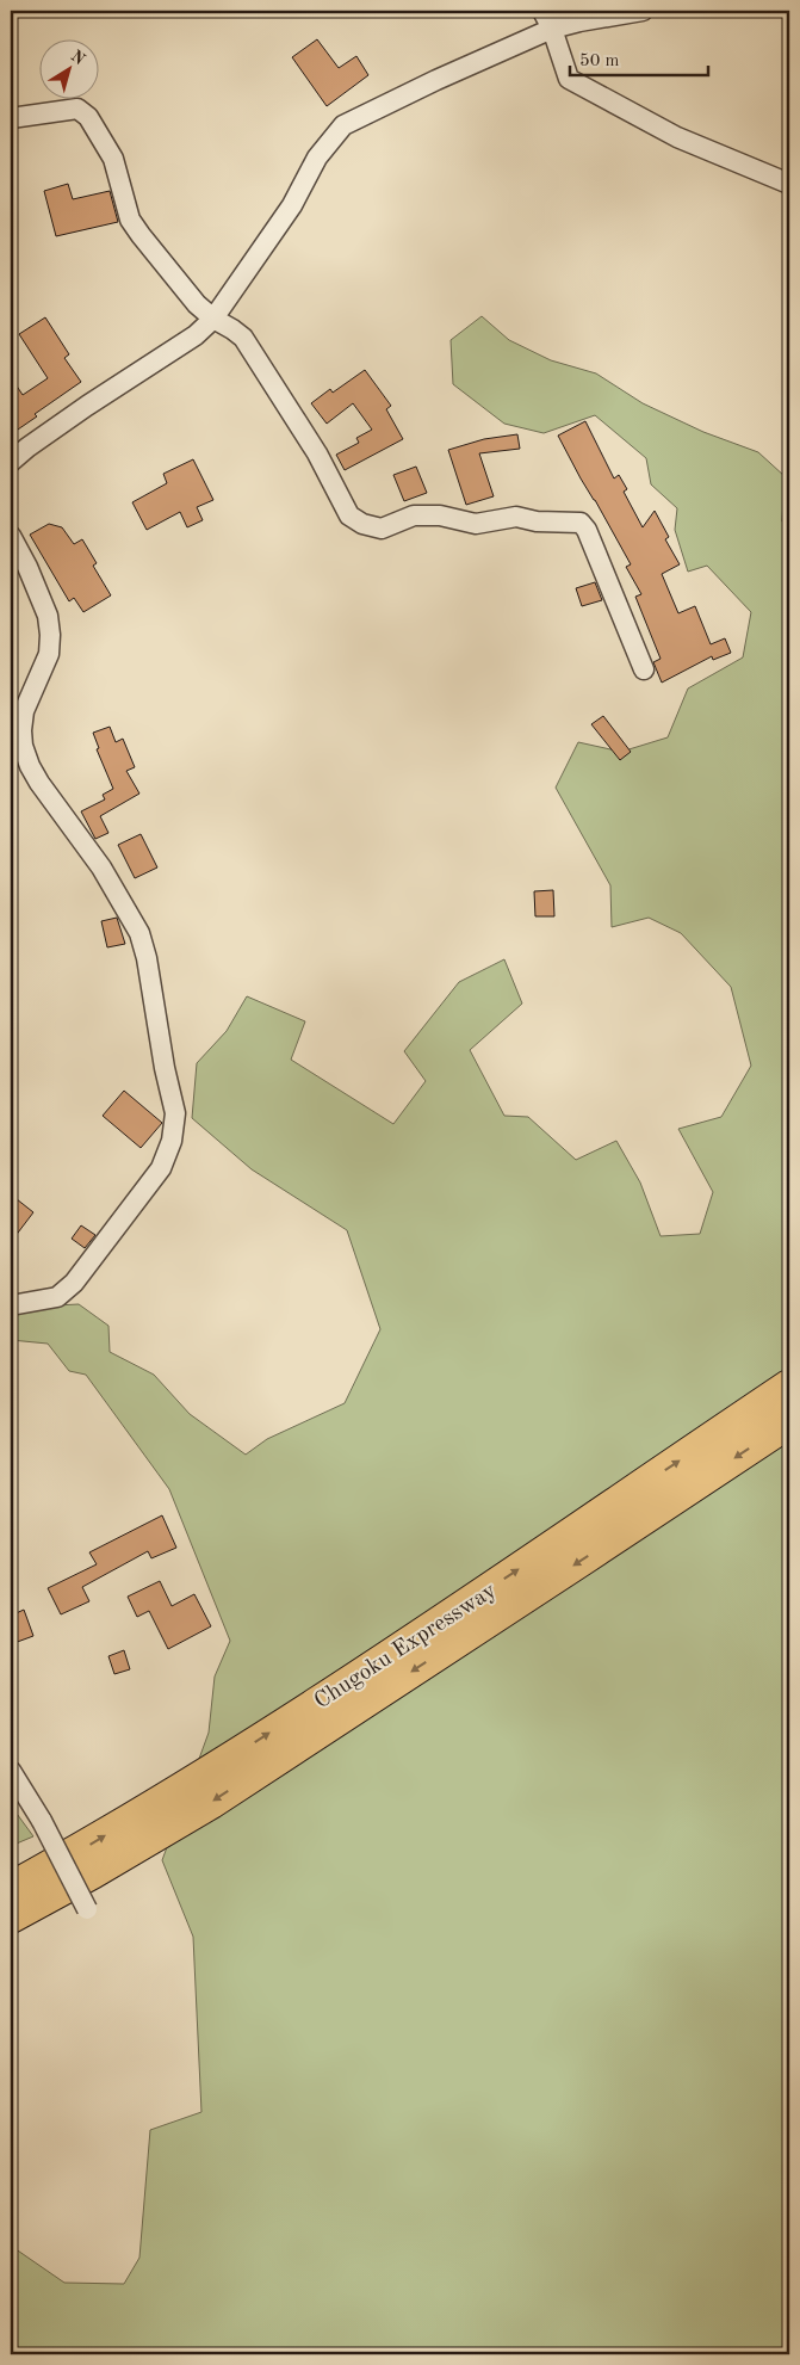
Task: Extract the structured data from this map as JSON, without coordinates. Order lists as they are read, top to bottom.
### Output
{
  "streets": {
    "highway": ["Chugoku Expressway"]
  },
  "scale_bar": "50 m",
  "north": "top right"
}
